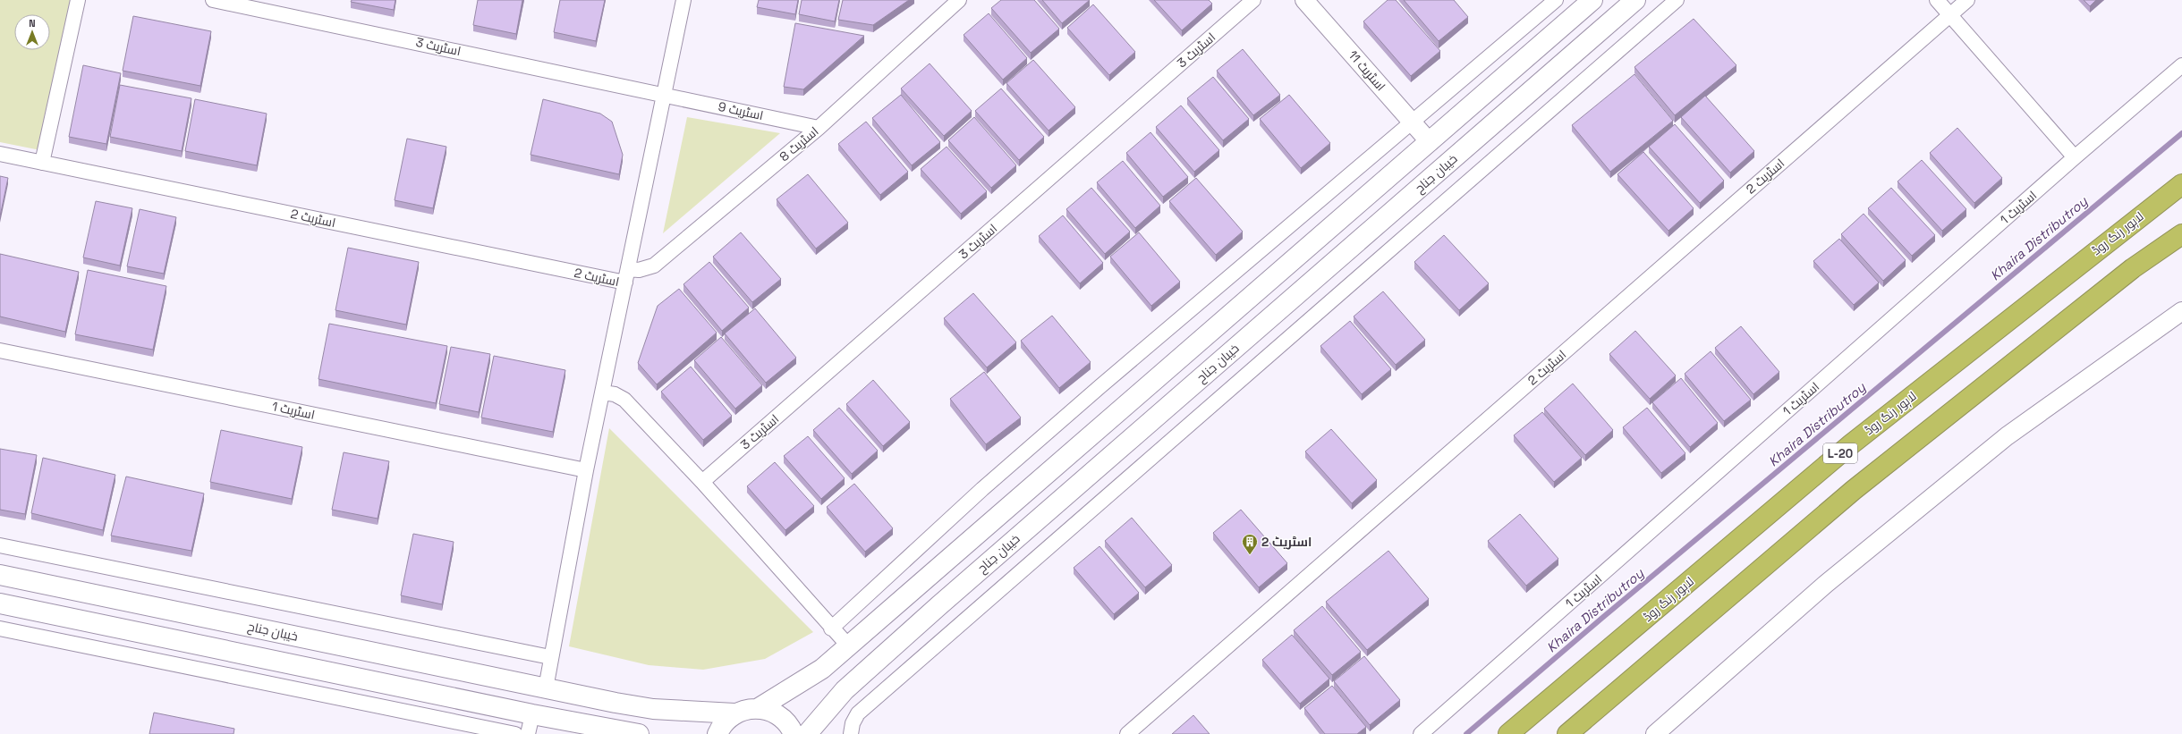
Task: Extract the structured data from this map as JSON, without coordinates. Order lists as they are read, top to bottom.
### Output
{
  "streets": {
    "highway": ["لاہور رنگ روڈ", "L-20"],
    "main road": ["خیبان جناح"],
    "street": [
      "اسٹریٹ 3",
      "اسٹریٹ 11",
      "اسٹریٹ 9",
      "اسٹریٹ 8",
      "اسٹریٹ 2",
      "اسٹریٹ 1"
    ]
  },
  "crossings": [
    ["اسٹریٹ 3", "اسٹریٹ 9"],
    ["اسٹریٹ 9", "اسٹریٹ 8"]
  ],
  "water": ["Khaira Distributroy"],
  "places": {
    "building": ["اسٹریٹ 2"]
  },
  "north": "top"
}
